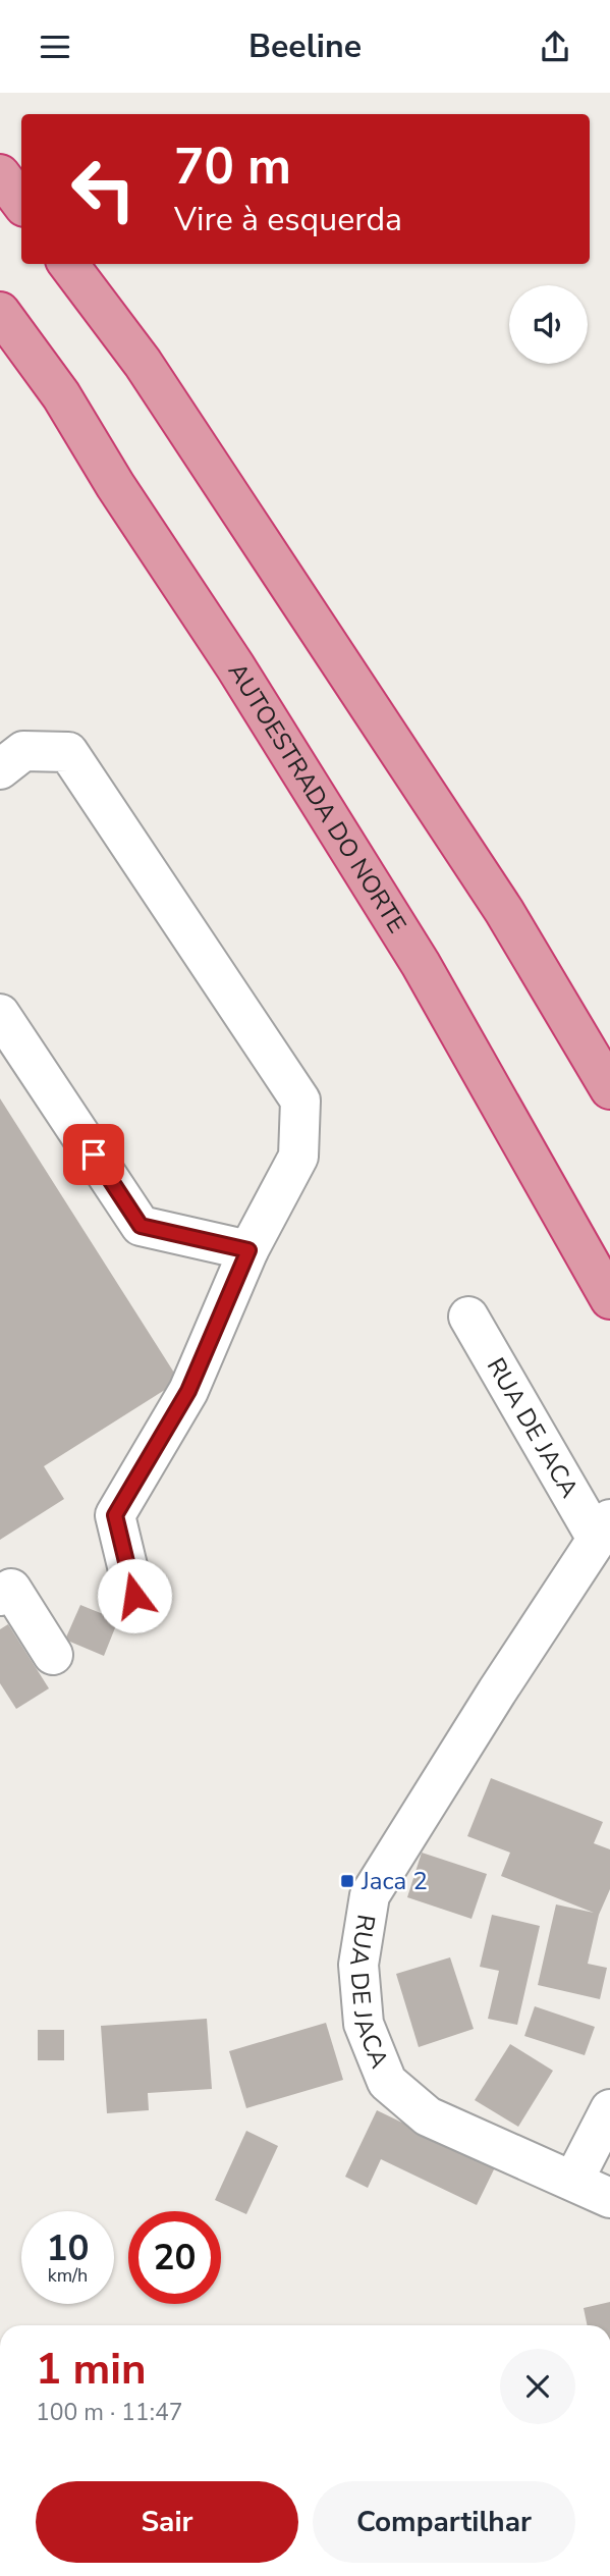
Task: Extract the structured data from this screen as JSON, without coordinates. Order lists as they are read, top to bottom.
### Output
{
  "streets": {
    "highway": ["AUTOESTRADA DO NORTE"],
    "street": ["RUA DE JACA"]
  },
  "places": {
    "transit": ["Jaca 2"]
  },
  "page": {
    "header": "Beeline",
    "turn": ["70 m", "Vire à esquerda"],
    "speed": "10 km/h",
    "limit": "20",
    "heading": ["1 min", "100 m · 11:47"],
    "buttons": ["Sair", "Compartilhar"]
  }
}
